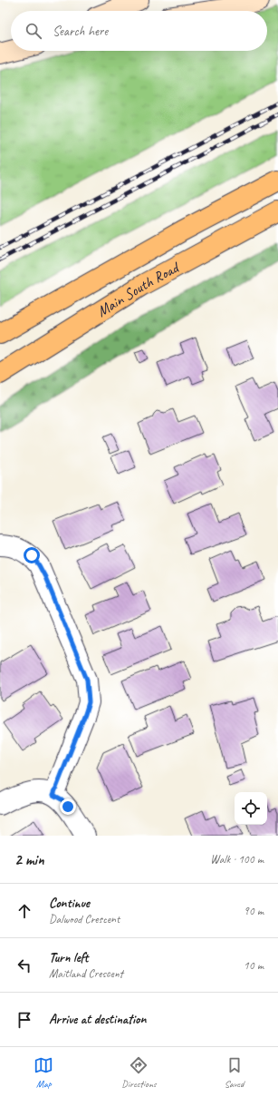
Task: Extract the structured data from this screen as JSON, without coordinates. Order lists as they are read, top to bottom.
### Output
{
  "streets": {
    "highway": ["Main South Road"]
  },
  "page": {
    "search": "Search here",
    "heading": ["2 min", "Walk · 100 m"],
    "list": [
      ["Continue", "Dalwood Crescent", "90 m"],
      ["Turn left", "Maitland Crescent", "10 m"],
      "Arrive at destination"
    ],
    "nav": ["Map", "Directions", "Saved"]
  }
}
